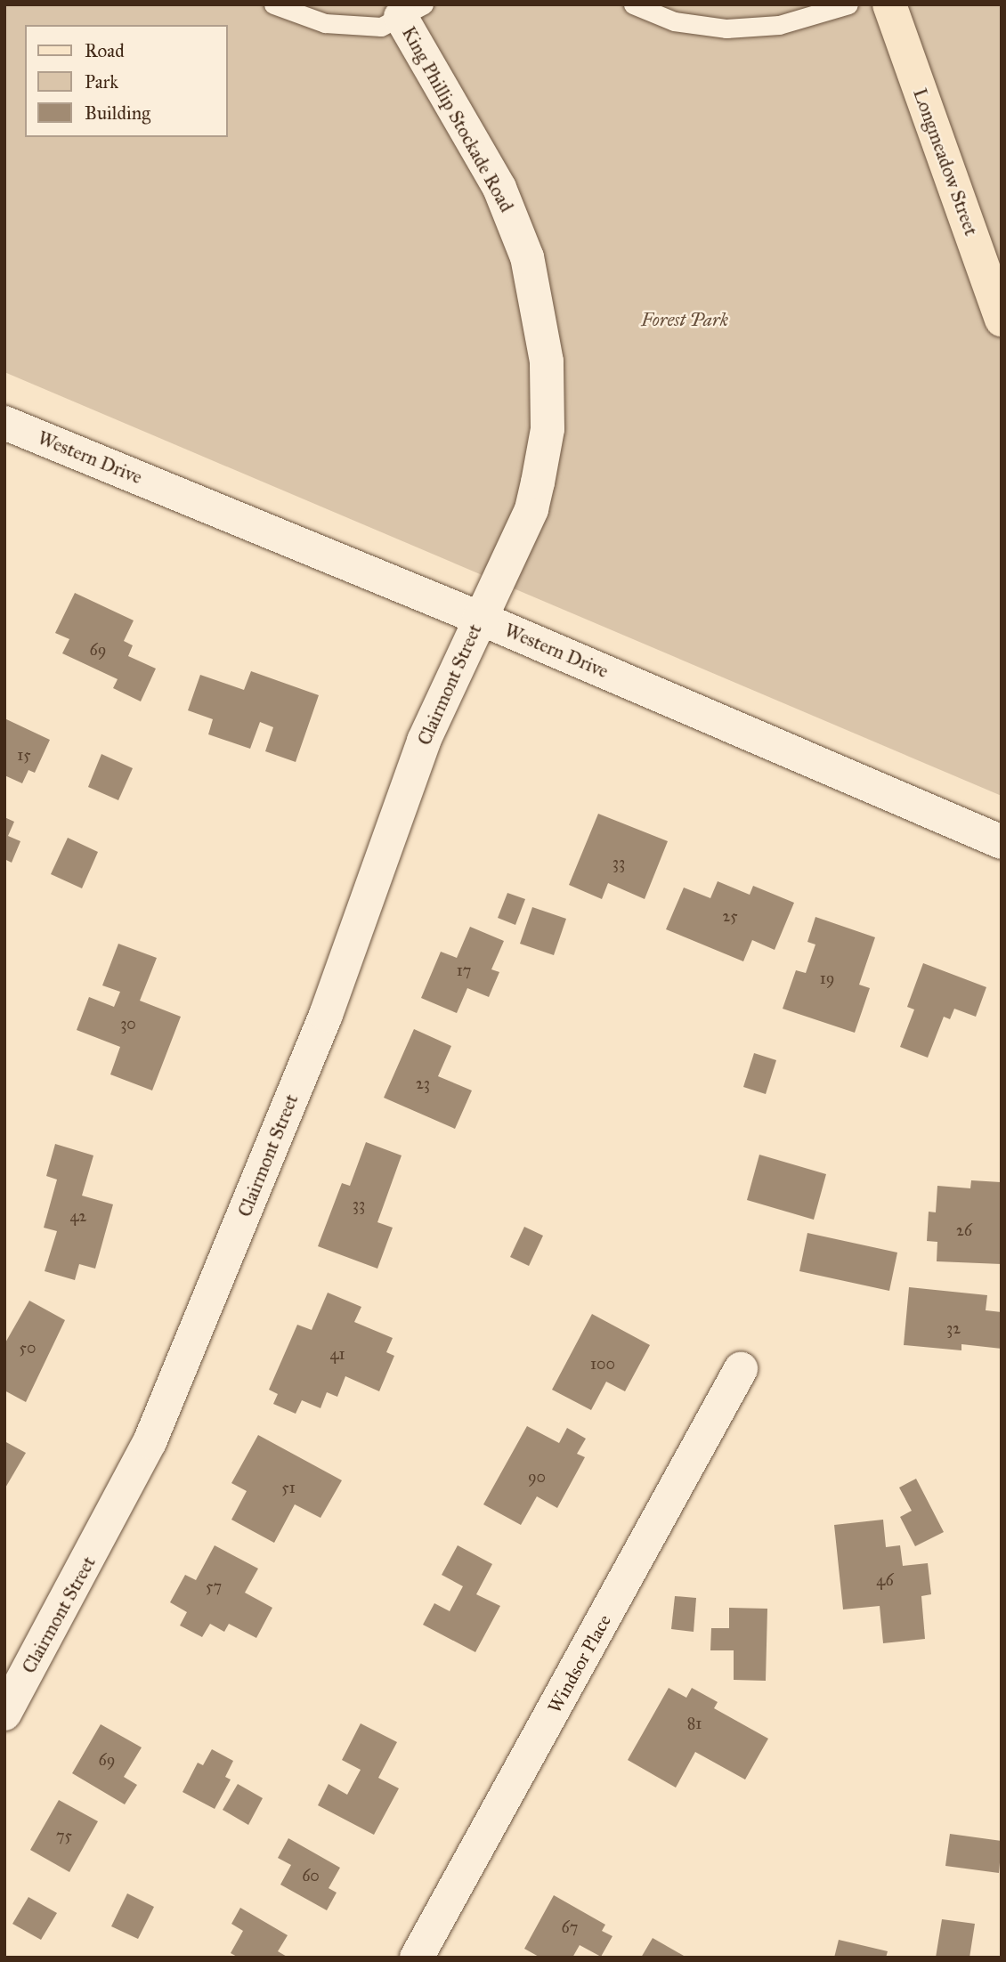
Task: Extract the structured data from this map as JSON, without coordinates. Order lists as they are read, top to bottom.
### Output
{
  "streets": {
    "main road": ["Longmeadow Street"],
    "street": [
      "King Phillip Stockade Road",
      "Western Drive",
      "Clairmont Street",
      "Windsor Place"
    ]
  },
  "crossings": [
    ["King Phillip Stockade Road", "Clairmont Street"],
    ["Western Drive", "Clairmont Street"]
  ],
  "parks": ["Forest Park"],
  "house_numbers": [
    "69",
    "15",
    "33",
    "25",
    "17",
    "19",
    "30",
    "23",
    "33",
    "42",
    "26",
    "32",
    "50",
    "41",
    "100",
    "90",
    "51",
    "46",
    "57",
    "81",
    "69",
    "75",
    "60",
    "67"
  ],
  "legend": ["Road", "Park", "Building"]
}
